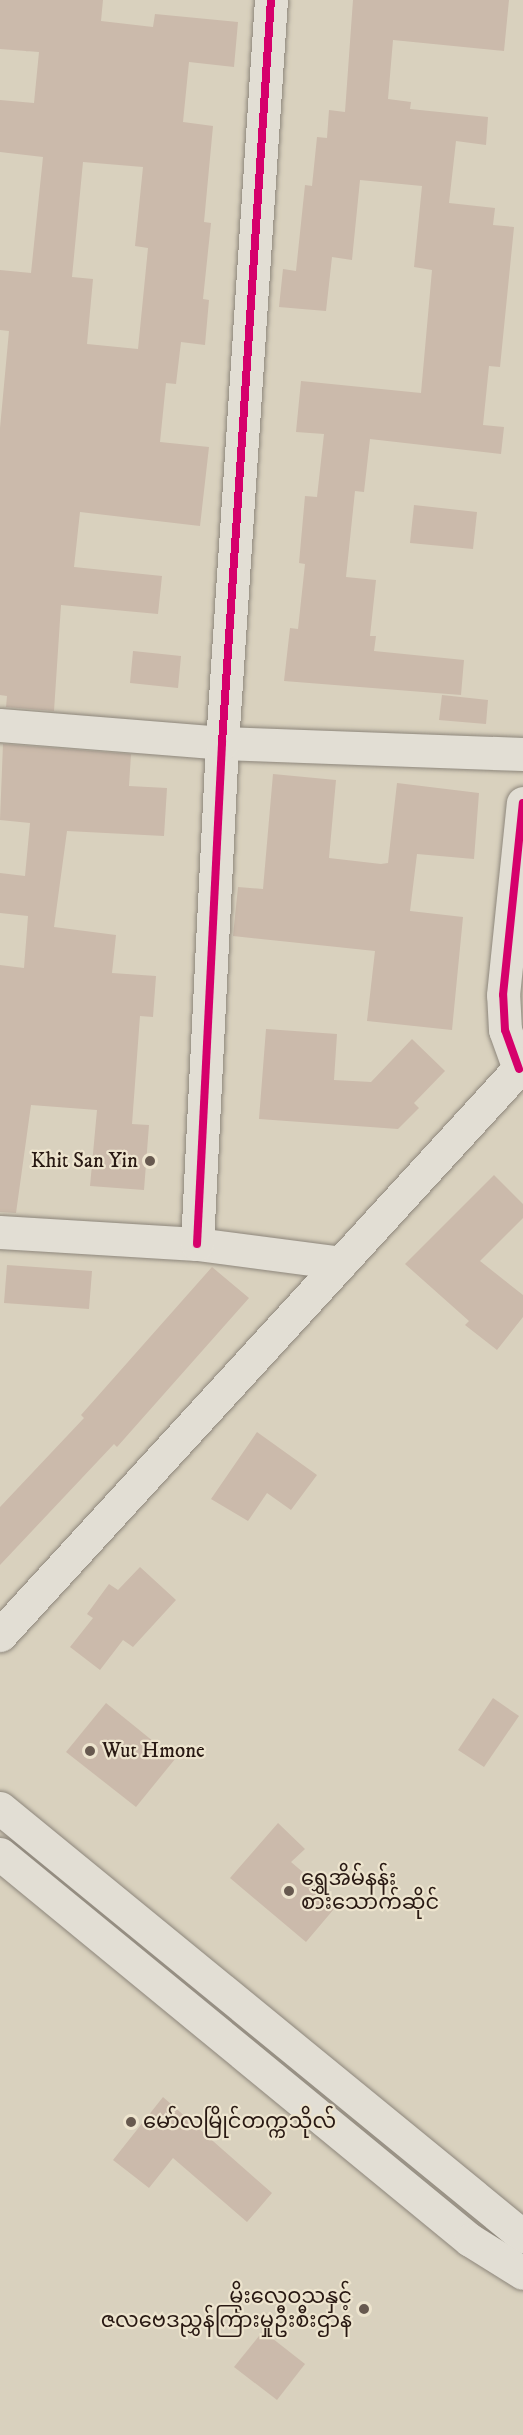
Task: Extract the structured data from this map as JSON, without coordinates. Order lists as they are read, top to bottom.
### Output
{
  "places": [
    "Khit San Yin",
    "Wut Hmone",
    "ရွှေအိမ်နန်း စားသောက်ဆိုင်",
    "မော်လမြိုင်တက္ကသိုလ်",
    "မိုးလေဝသနှင့် ဇလဗေဒညွှန်ကြားမှုဦးစီးဌာန"
  ]
}
